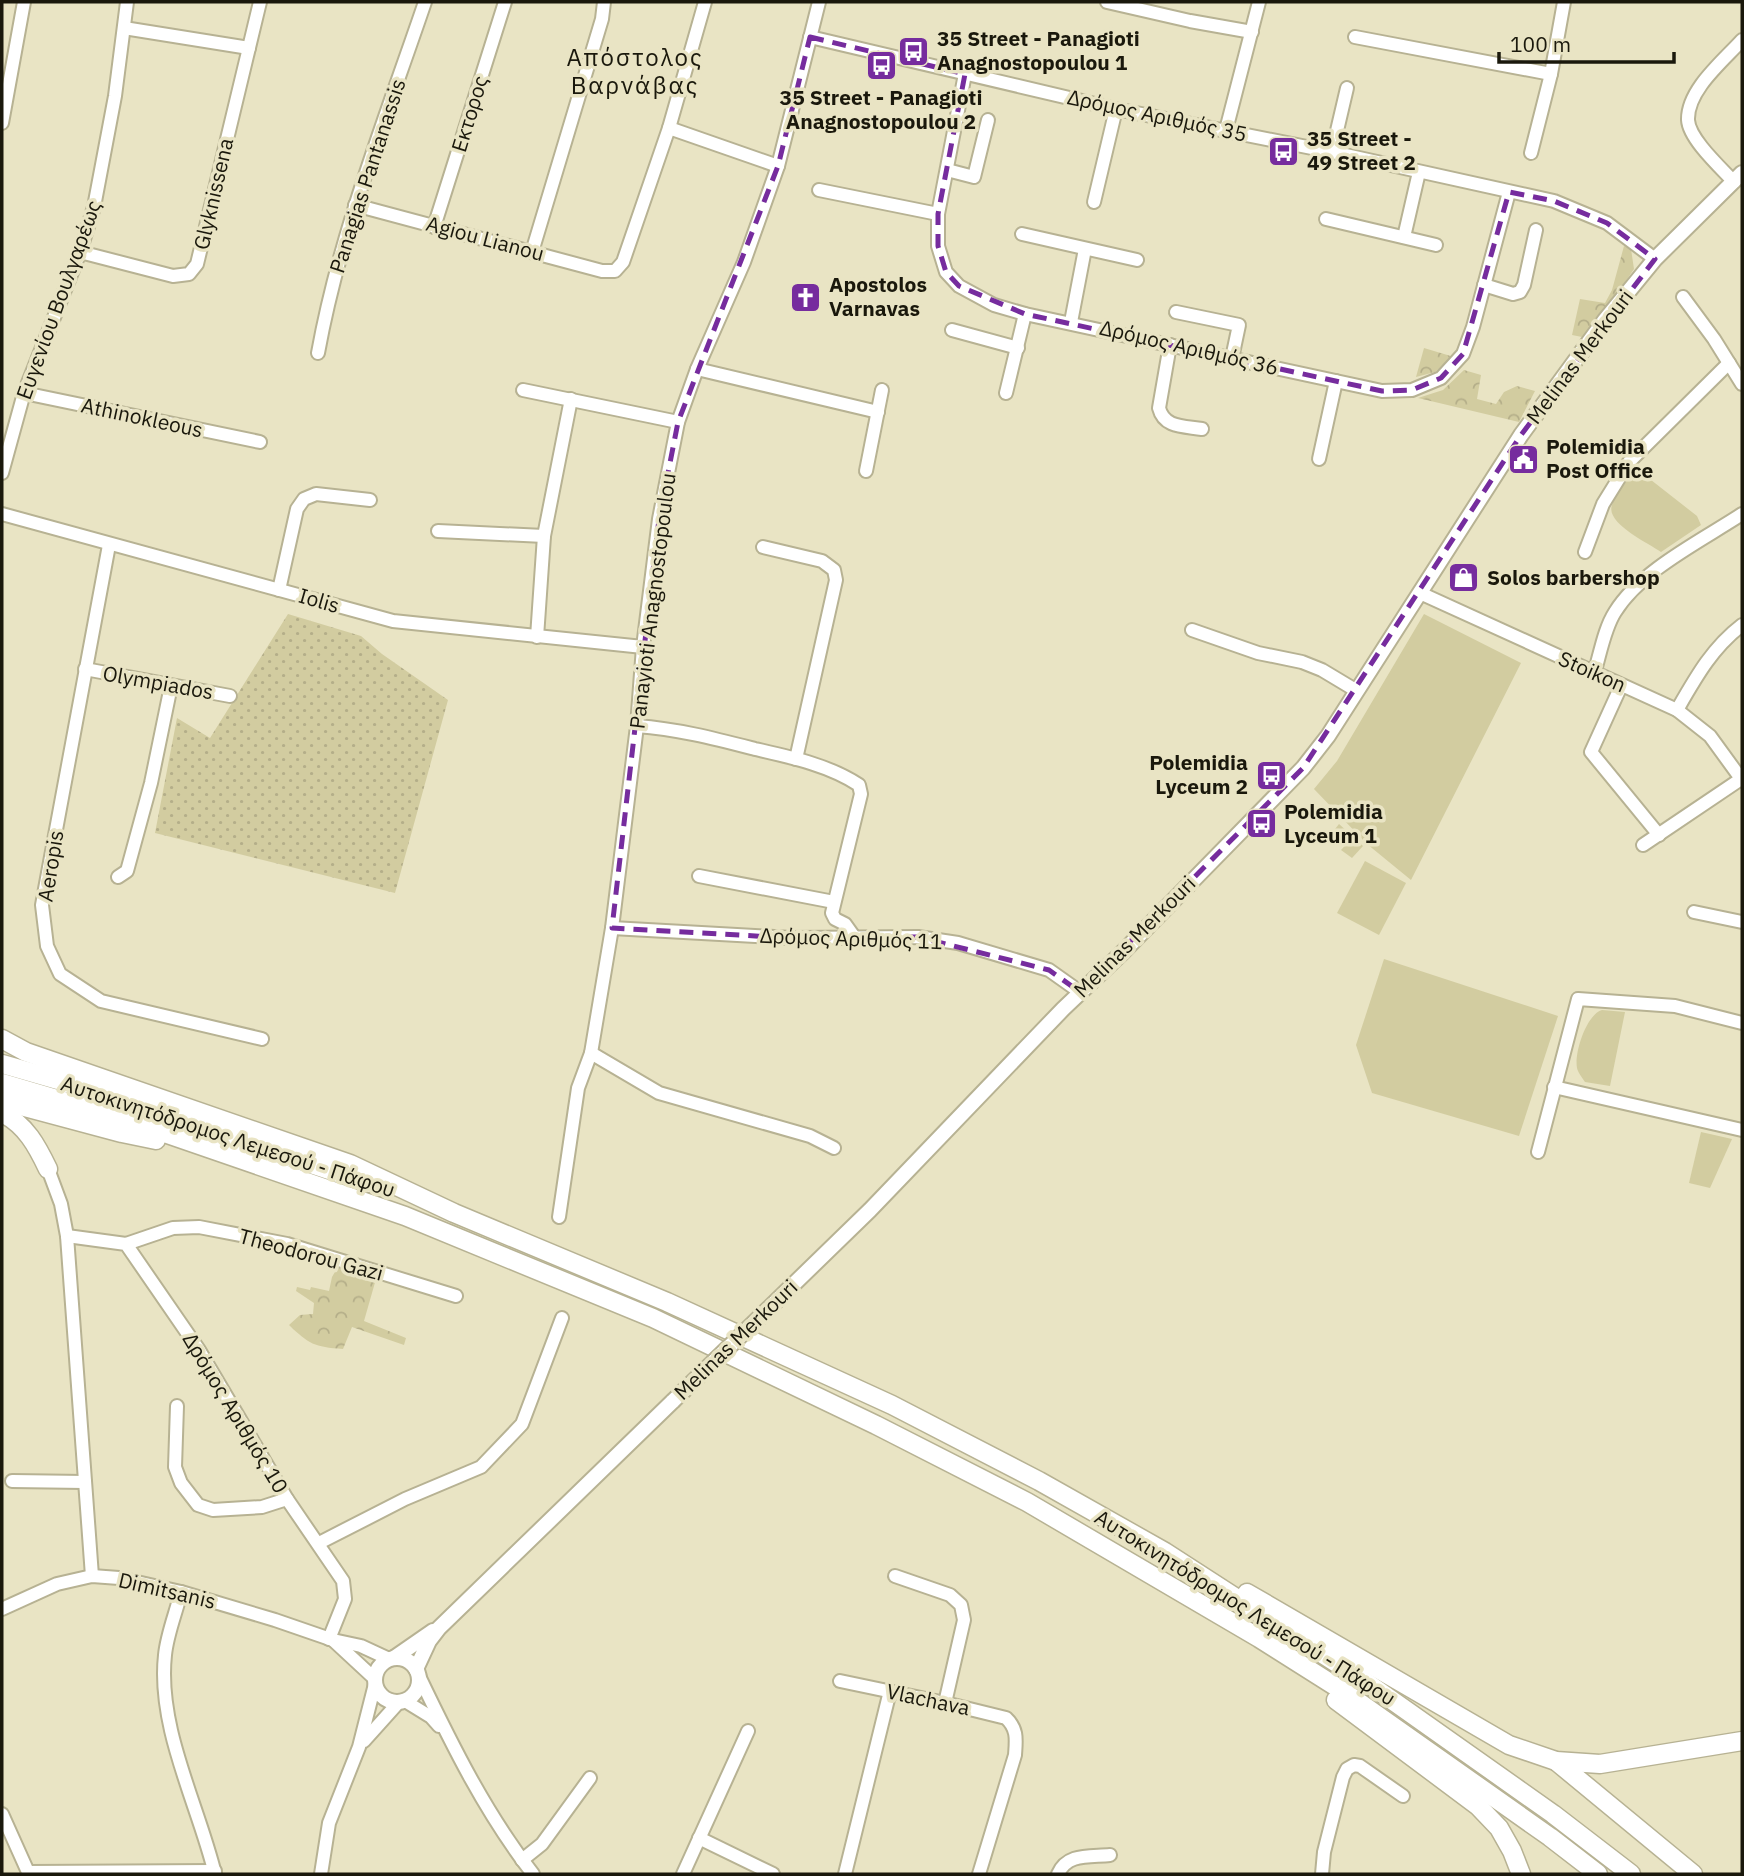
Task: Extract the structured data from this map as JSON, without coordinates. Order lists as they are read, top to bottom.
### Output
{
  "streets": {
    "highway": ["Αυτοκινητόδρομος Λεμεσού - Πάφου"],
    "main road": ["Melinas Merkouri"],
    "street": [
      "Εκτορος",
      "Δρόμος Αριθμός 35",
      "Panagias Pantanassis",
      "Glyknissena",
      "Agiou Lianou",
      "Ευγενίου Βουλγαρέως",
      "Δρόμος Αριθμός 36",
      "Athinokleous",
      "Iolis",
      "Panayioti Anagnostopoulou",
      "Stoikon",
      "Olympiados",
      "Aeropis",
      "Δρόμος Αριθμός 11",
      "Theodorou Gazi",
      "Δρόμος Αριθμός 10",
      "Dimitsanis",
      "Vlachava"
    ]
  },
  "crossings": [
    ["Εκτορος", "Agiou Lianou"],
    ["Δρόμος Αριθμός 35", "Δρόμος Αριθμός 36"],
    ["Δρόμος Αριθμός 35", "Melinas Merkouri"],
    ["Δρόμος Αριθμός 35", "Panayioti Anagnostopoulou"],
    ["Panagias Pantanassis", "Agiou Lianou"],
    ["Glyknissena", "Ευγενίου Βουλγαρέως"],
    ["Ευγενίου Βουλγαρέως", "Athinokleous"],
    ["Melinas Merkouri", "Stoikon"],
    ["Melinas Merkouri", "Δρόμος Αριθμός 11"],
    ["Melinas Merkouri", "Dimitsanis"],
    ["Iolis", "Panayioti Anagnostopoulou"],
    ["Iolis", "Aeropis"],
    ["Panayioti Anagnostopoulou", "Δρόμος Αριθμός 11"],
    ["Olympiados", "Aeropis"],
    ["Theodorou Gazi", "Δρόμος Αριθμός 10"],
    ["Δρόμος Αριθμός 10", "Dimitsanis"]
  ],
  "districts": ["Απόστολος Βαρνάβας"],
  "places": {
    "bus stop": [
      "35 Street - Panagioti Anagnostopoulou 1",
      "35 Street - Panagioti Anagnostopoulou 2",
      "35 Street - 49 Street 2",
      "Polemidia Lyceum 2",
      "Polemidia Lyceum 1"
    ],
    "church": ["Apostolos Varnavas"],
    "public building": ["Polemidia Post Office"],
    "shop": ["Solos barbershop"]
  },
  "scale_bar": "100 m"
}
